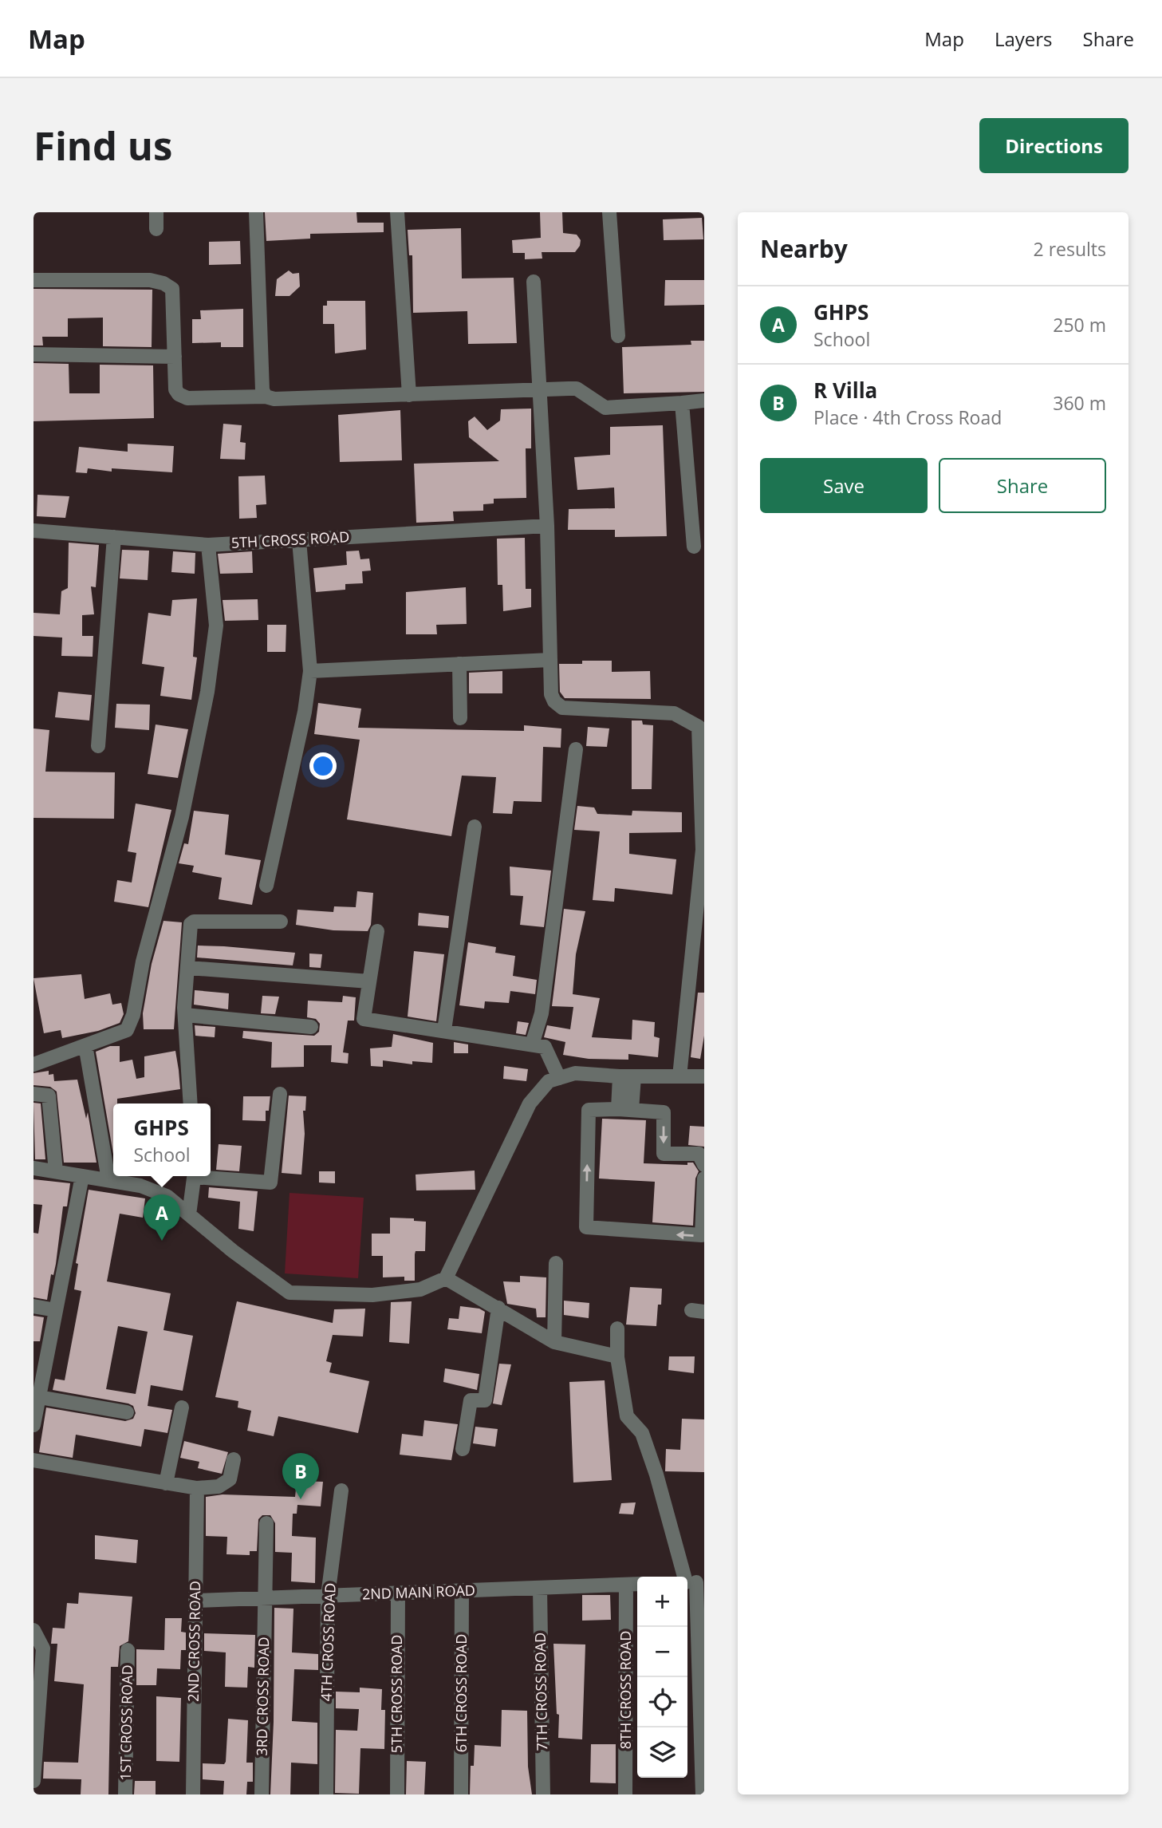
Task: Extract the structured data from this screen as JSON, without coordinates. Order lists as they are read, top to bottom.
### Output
{
  "streets": {
    "street": [
      "5TH CROSS ROAD",
      "2ND MAIN ROAD",
      "2ND CROSS ROAD",
      "4TH CROSS ROAD",
      "8TH CROSS ROAD",
      "7TH CROSS ROAD",
      "6TH CROSS ROAD",
      "3RD CROSS ROAD",
      "1ST CROSS ROAD"
    ]
  },
  "crossings": [
    ["5TH CROSS ROAD", "2ND MAIN ROAD"],
    ["2ND MAIN ROAD", "2ND CROSS ROAD"],
    ["2ND MAIN ROAD", "4TH CROSS ROAD"],
    ["2ND MAIN ROAD", "8TH CROSS ROAD"],
    ["2ND MAIN ROAD", "7TH CROSS ROAD"],
    ["2ND MAIN ROAD", "6TH CROSS ROAD"],
    ["2ND MAIN ROAD", "3RD CROSS ROAD"]
  ],
  "page": {
    "header": "Map",
    "nav": ["Map", "Layers", "Share"],
    "buttons": [
      "Directions",
      ["Save", "Share"]
    ],
    "title": "Find us",
    "heading": ["Nearby", "2 results"],
    "list": [
      {
        "mark": "A",
        "name": "GHPS",
        "note": "School",
        "value": "250 m"
      },
      {
        "mark": "B",
        "name": "R Villa",
        "note": "Place · 4th Cross Road",
        "value": "360 m"
      }
    ],
    "popup": ["GHPS", "School"],
    "pins": ["A", "B"],
    "map_buttons": ["+", "−"]
  }
}
